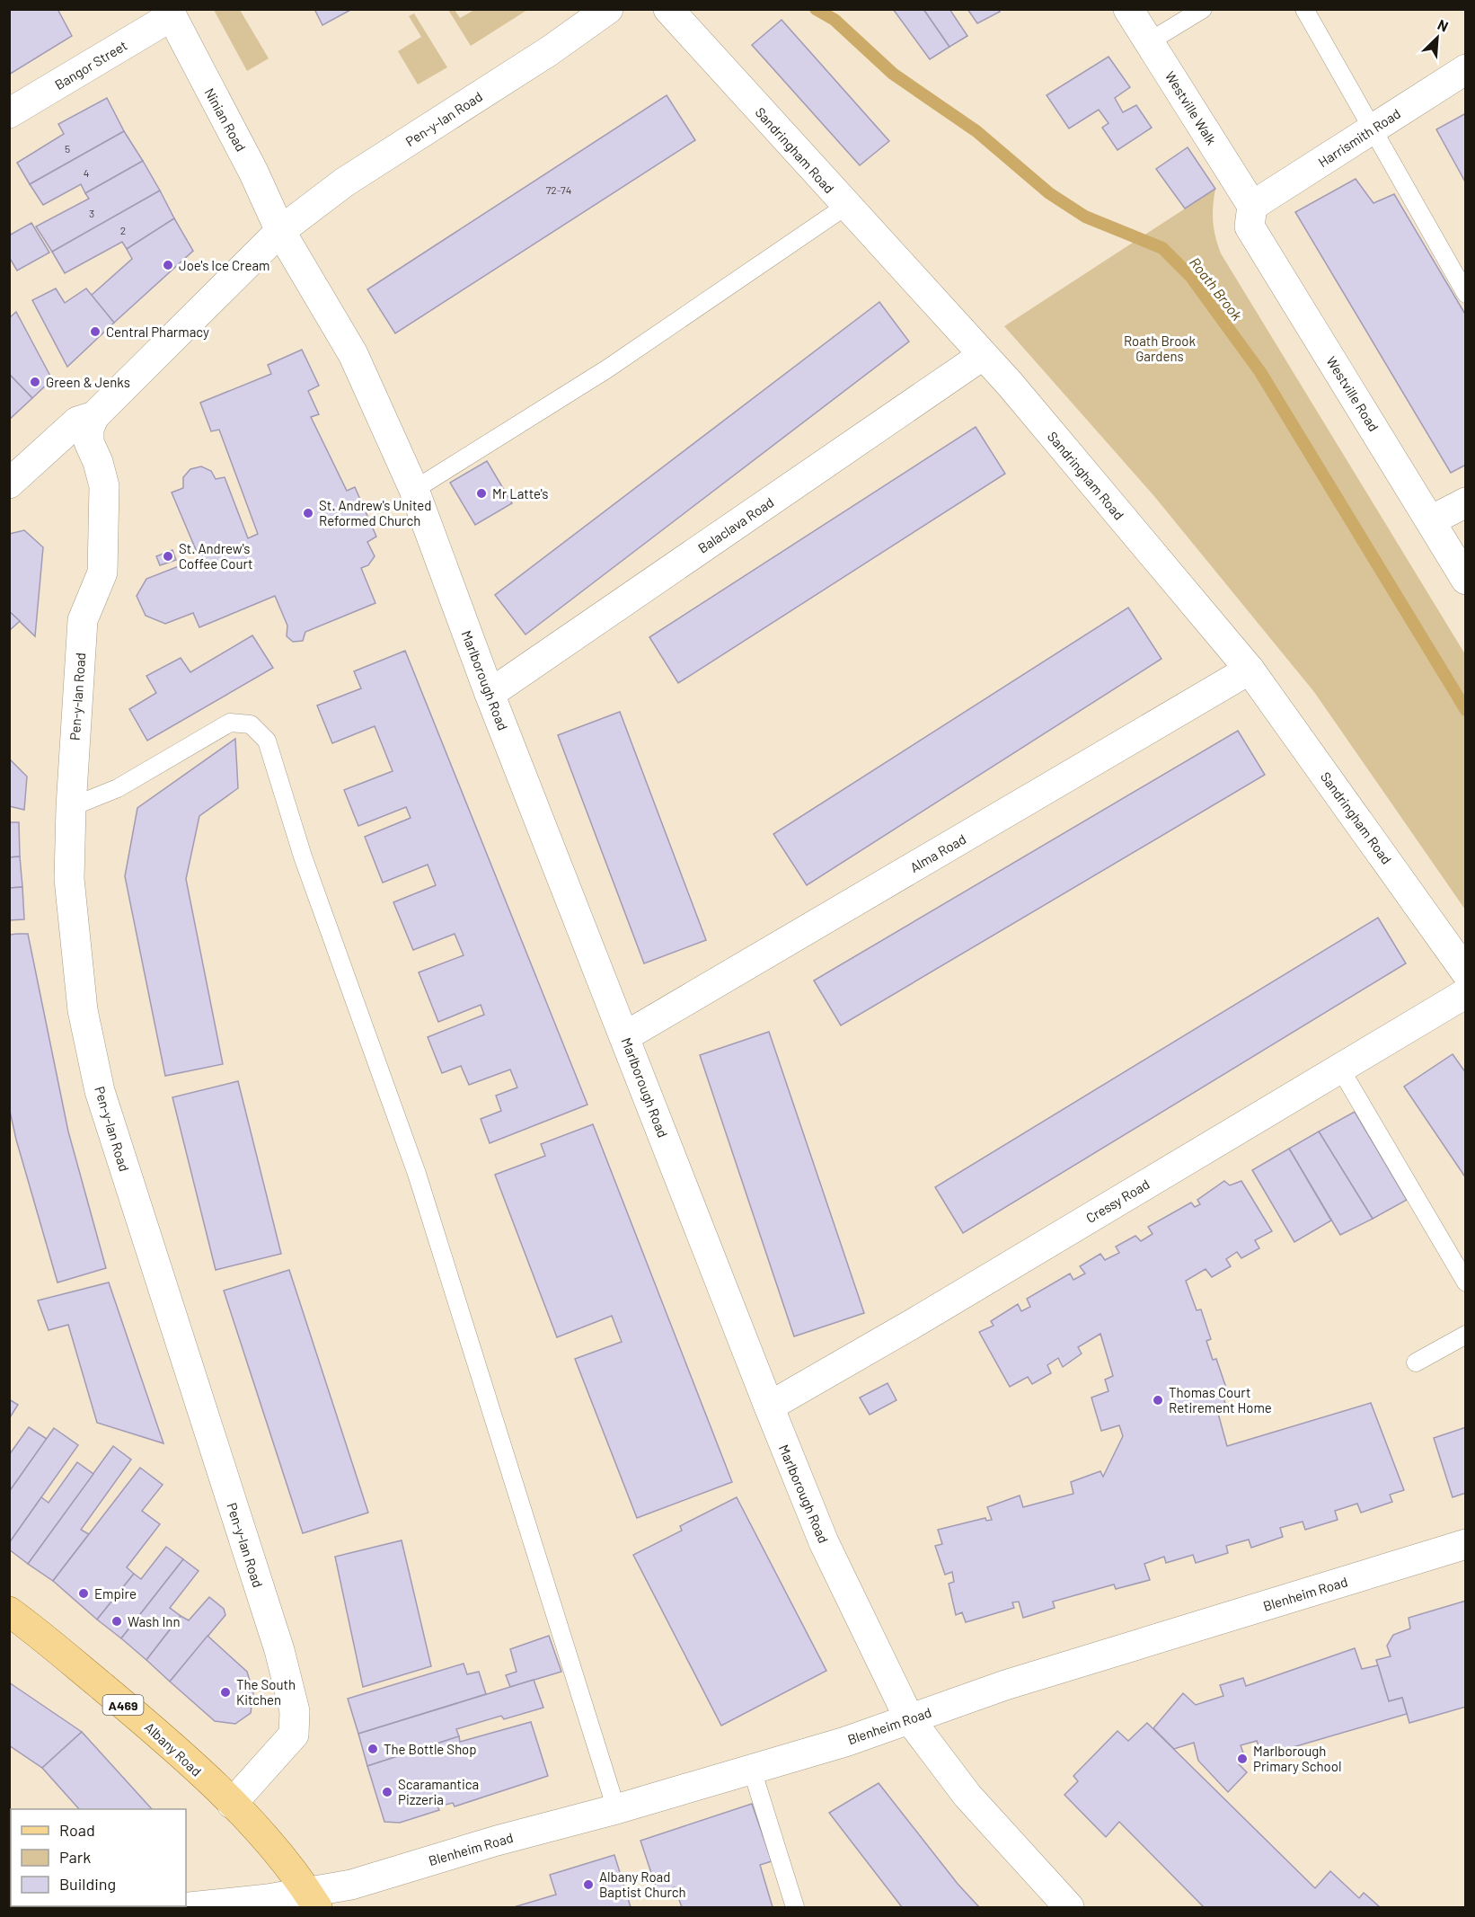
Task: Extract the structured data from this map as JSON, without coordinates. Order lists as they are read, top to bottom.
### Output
{
  "streets": {
    "main road": ["A469", "Albany Road"],
    "street": [
      "Bangor Street",
      "Westville Walk",
      "Pen-y-lan Road",
      "Ninian Road",
      "Harrismith Road",
      "Sandringham Road",
      "Westville Road",
      "Balaclava Road",
      "Marlborough Road",
      "Alma Road",
      "Cressy Road",
      "Blenheim Road"
    ]
  },
  "crossings": [
    ["Bangor Street", "Ninian Road"],
    ["Westville Walk", "Harrismith Road"],
    ["Westville Walk", "Westville Road"],
    ["Pen-y-lan Road", "Ninian Road"],
    ["Pen-y-lan Road", "Marlborough Road"],
    ["Pen-y-lan Road", "Albany Road"],
    ["Ninian Road", "Marlborough Road"],
    ["Harrismith Road", "Westville Road"],
    ["Sandringham Road", "Balaclava Road"],
    ["Sandringham Road", "Alma Road"],
    ["Balaclava Road", "Marlborough Road"],
    ["Marlborough Road", "Alma Road"],
    ["Marlborough Road", "Cressy Road"],
    ["Marlborough Road", "Blenheim Road"],
    ["Blenheim Road", "Albany Road"]
  ],
  "water": ["Roath Brook"],
  "parks": ["Roath Brook Gardens"],
  "places": [
    "Joe's Ice Cream",
    "Central Pharmacy",
    "Green & Jenks",
    "Mr Latte's",
    "St. Andrew's United Reformed Church",
    "St. Andrew's Coffee Court",
    "Thomas Court Retirement Home",
    "Empire",
    "Wash Inn",
    "The South Kitchen",
    "The Bottle Shop",
    "Marlborough Primary School",
    "Scaramantica Pizzeria",
    "Albany Road Baptist Church"
  ],
  "house_numbers": [
    "5",
    "4",
    "72-74",
    "3",
    "2"
  ],
  "legend": ["Road", "Park", "Building"],
  "north": "top right"
}
